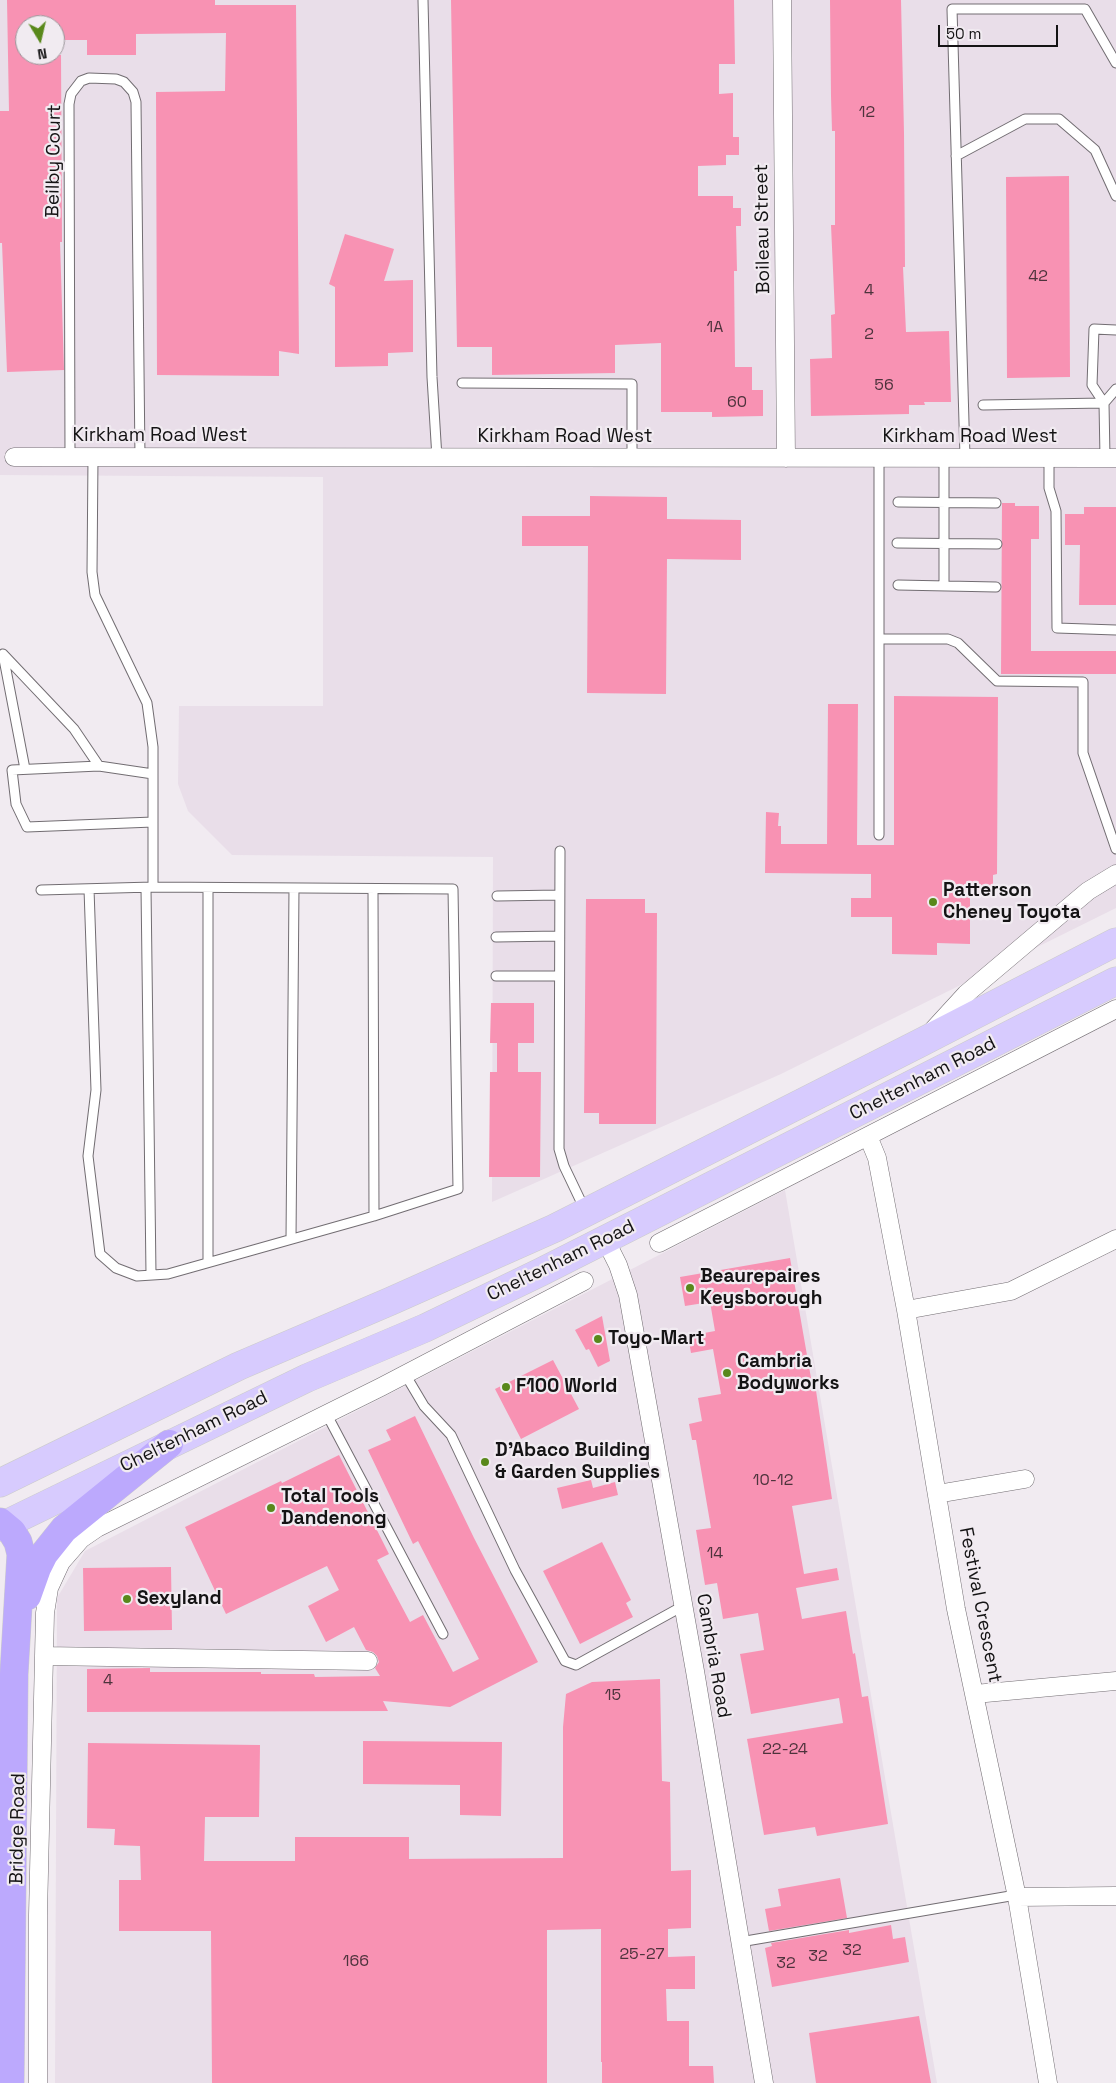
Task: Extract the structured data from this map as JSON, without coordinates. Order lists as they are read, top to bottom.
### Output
{
  "streets": {
    "main road": ["Cheltenham Road"],
    "street": [
      "Boileau Street",
      "Kirkham Road West",
      "Festival Crescent",
      "Cambria Road",
      "Bridge Road"
    ],
    "lane": ["Beilby Court"]
  },
  "crossings": [
    ["Beilby Court", "Kirkham Road West"],
    ["Boileau Street", "Kirkham Road West"],
    ["Cheltenham Road", "Festival Crescent"],
    ["Cheltenham Road", "Cambria Road"],
    ["Cheltenham Road", "Bridge Road"]
  ],
  "places": [
    "Patterson Cheney Toyota",
    "Beaurepaires Keysborough",
    "Toyo-Mart",
    "Cambria Bodyworks",
    "F100 World",
    "D'Abaco Building & Garden Supplies",
    "Total Tools Dandenong",
    "Sexyland"
  ],
  "house_numbers": [
    "12",
    "42",
    "4",
    "1A",
    "2",
    "56",
    "60",
    "10-12",
    "14",
    "4",
    "15",
    "22-24",
    "32",
    "25-27",
    "32",
    "166",
    "32"
  ],
  "scale_bar": "50 m",
  "north": "bottom"
}
